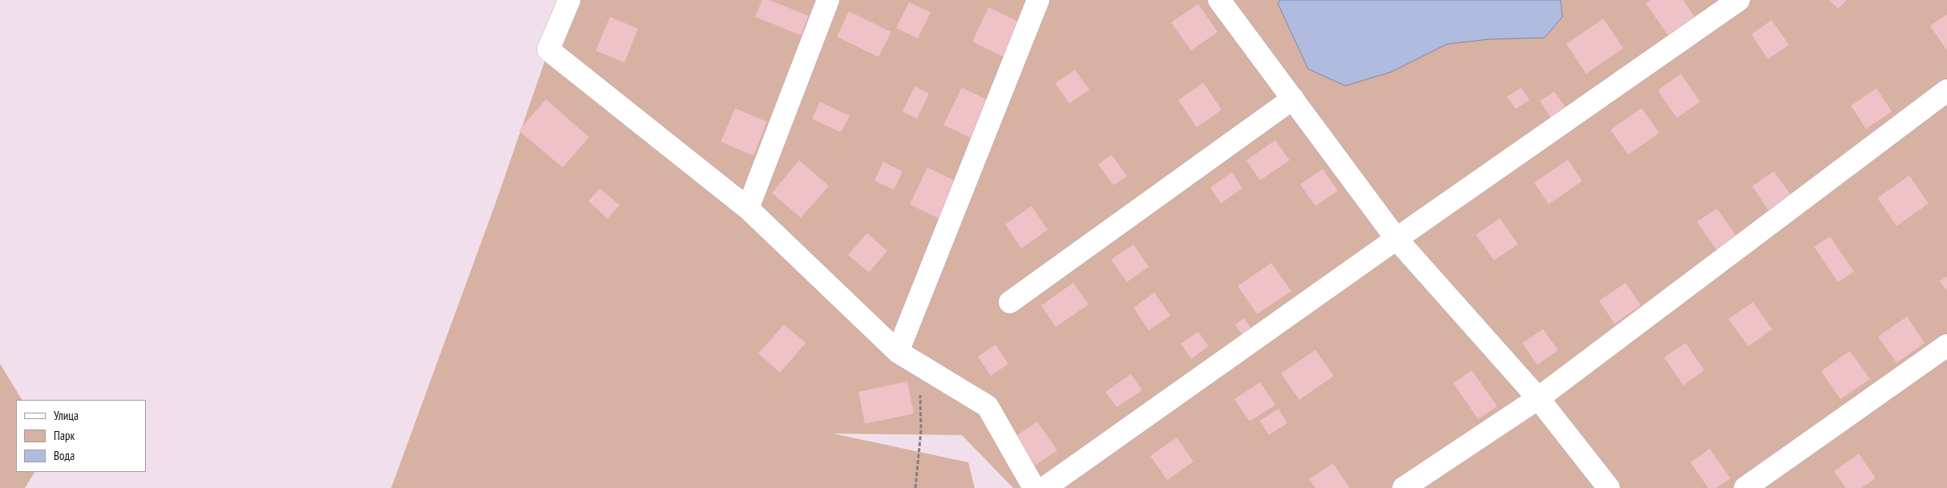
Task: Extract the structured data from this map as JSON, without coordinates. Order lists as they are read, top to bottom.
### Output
{
  "legend": ["Улица", "Парк", "Вода"]
}
